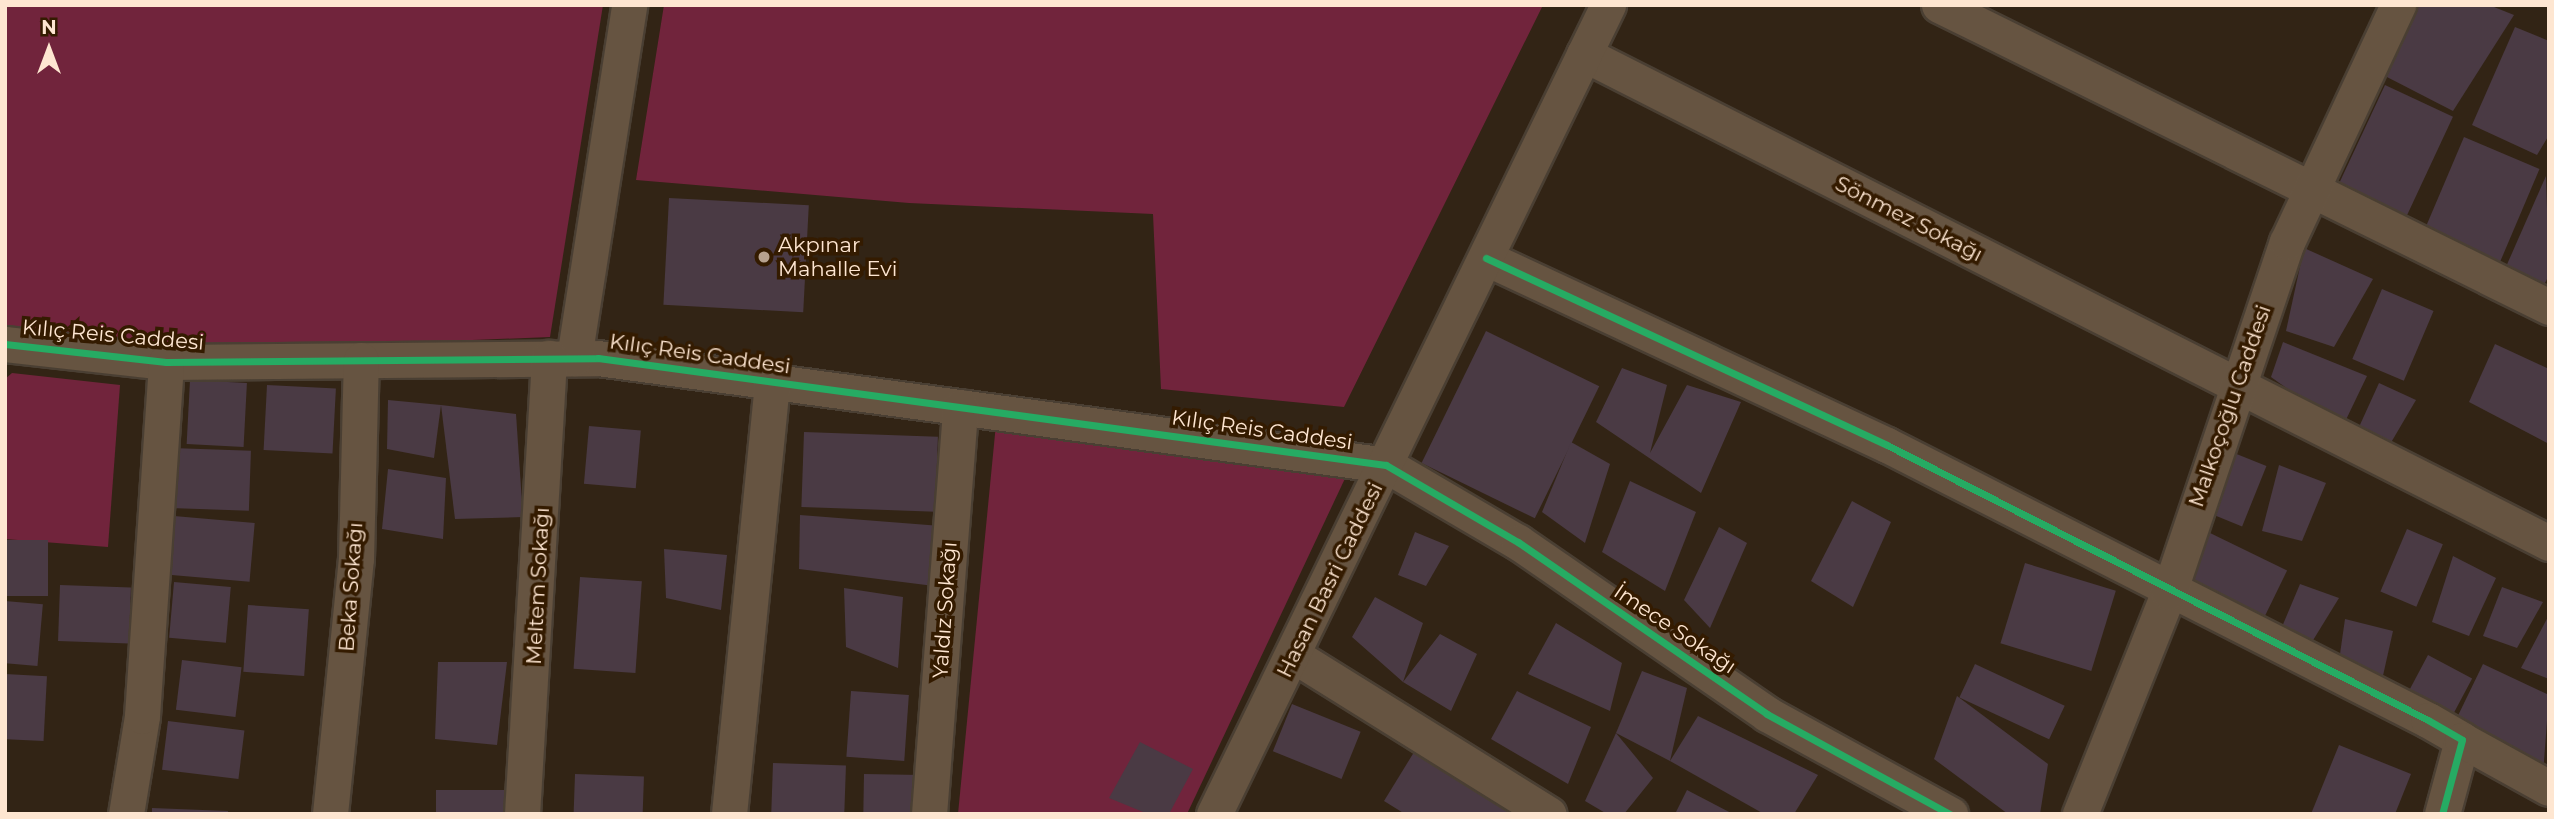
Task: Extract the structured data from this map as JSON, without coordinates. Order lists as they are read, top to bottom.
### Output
{
  "streets": {
    "street": [
      "Sönmez Sokağı",
      "Kılıç Reis Caddesi",
      "Malkoçoğlu Caddesi",
      "Hasan Basri Caddesi",
      "Meltem Sokağı",
      "Beka Sokağı",
      "Yaldız Sokağı",
      "İmece Sokağı"
    ]
  },
  "crossings": [
    ["Sönmez Sokağı", "Malkoçoğlu Caddesi"],
    ["Sönmez Sokağı", "Hasan Basri Caddesi"],
    ["Kılıç Reis Caddesi", "Hasan Basri Caddesi"],
    ["Kılıç Reis Caddesi", "Meltem Sokağı"],
    ["Kılıç Reis Caddesi", "Beka Sokağı"],
    ["Kılıç Reis Caddesi", "Yaldız Sokağı"],
    ["Kılıç Reis Caddesi", "İmece Sokağı"],
    ["Hasan Basri Caddesi", "İmece Sokağı"]
  ],
  "places": ["Akpınar Mahalle Evi"],
  "north": "top"
}
